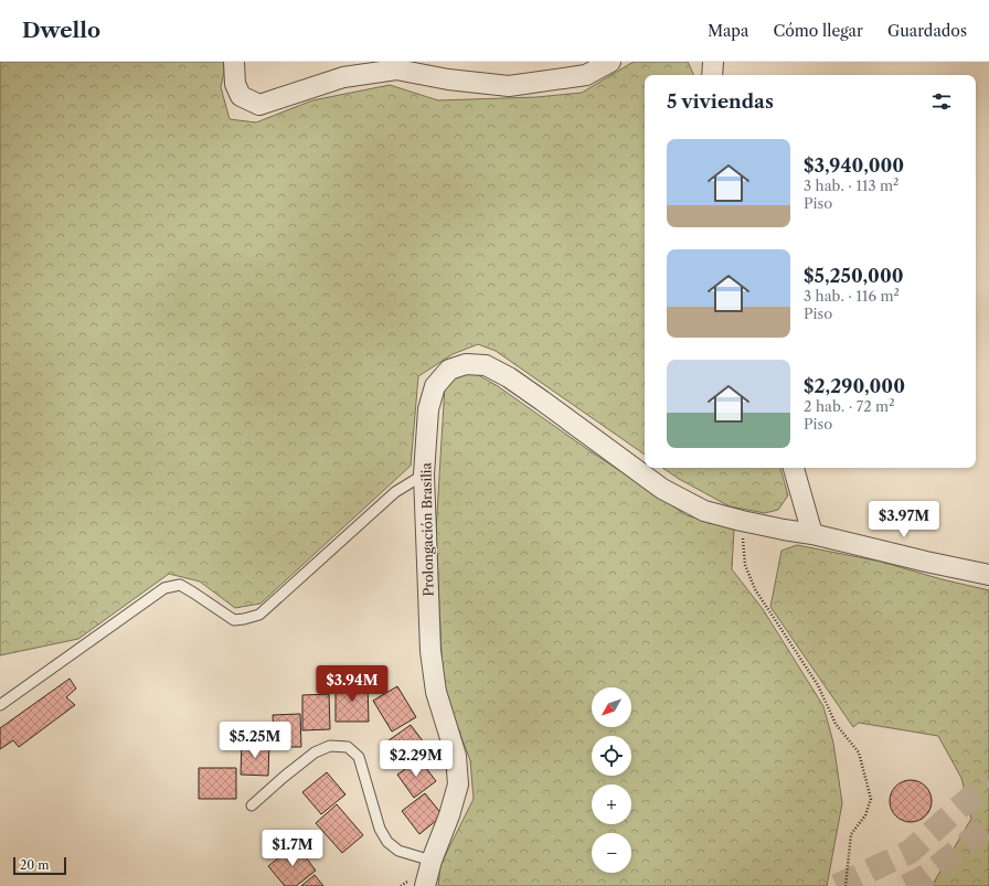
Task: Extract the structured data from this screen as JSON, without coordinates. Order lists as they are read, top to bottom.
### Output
{
  "streets": {
    "street": ["Prolongación Brasilia"]
  },
  "scale_bar": "20 m",
  "north": "bottom left",
  "page": {
    "header": "Dwello",
    "nav": ["Mapa", "Cómo llegar", "Guardados"],
    "heading": "5 viviendas",
    "list": [
      {
        "name": "$3,940,000",
        "note": "3 hab. · 113 m² · Piso"
      },
      {
        "name": "$5,250,000",
        "note": "3 hab. · 116 m² · Piso"
      },
      {
        "name": "$2,290,000",
        "note": "2 hab. · 72 m² · Piso"
      }
    ],
    "price": [
      "$3.97M",
      "$3.94M",
      "$5.25M",
      "$2.29M",
      "$1.7M"
    ],
    "map_buttons": ["+", "−"],
    "scale": "20 m"
  }
}
